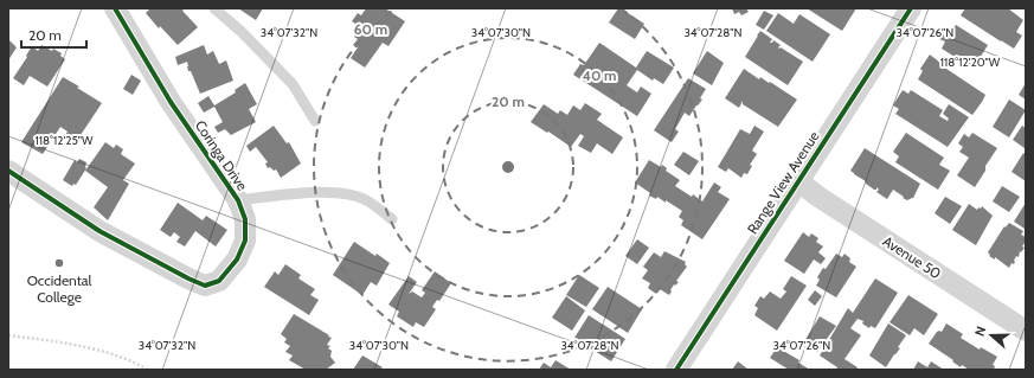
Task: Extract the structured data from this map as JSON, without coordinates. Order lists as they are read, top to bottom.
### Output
{
  "streets": {
    "street": ["Coringa Drive", "Range View Avenue", "Avenue 50"]
  },
  "crossings": [
    ["Range View Avenue", "Avenue 50"]
  ],
  "places": ["Occidental College"],
  "scale_bar": "20 m",
  "north": "left",
  "coordinates": [
    "34°07'32\"N",
    "34°07'30\"N",
    "34°07'28\"N",
    "34°07'26\"N",
    "118°12'20\"W",
    "118°12'25\"W"
  ],
  "rings": ["60 m", "40 m", "20 m"]
}
